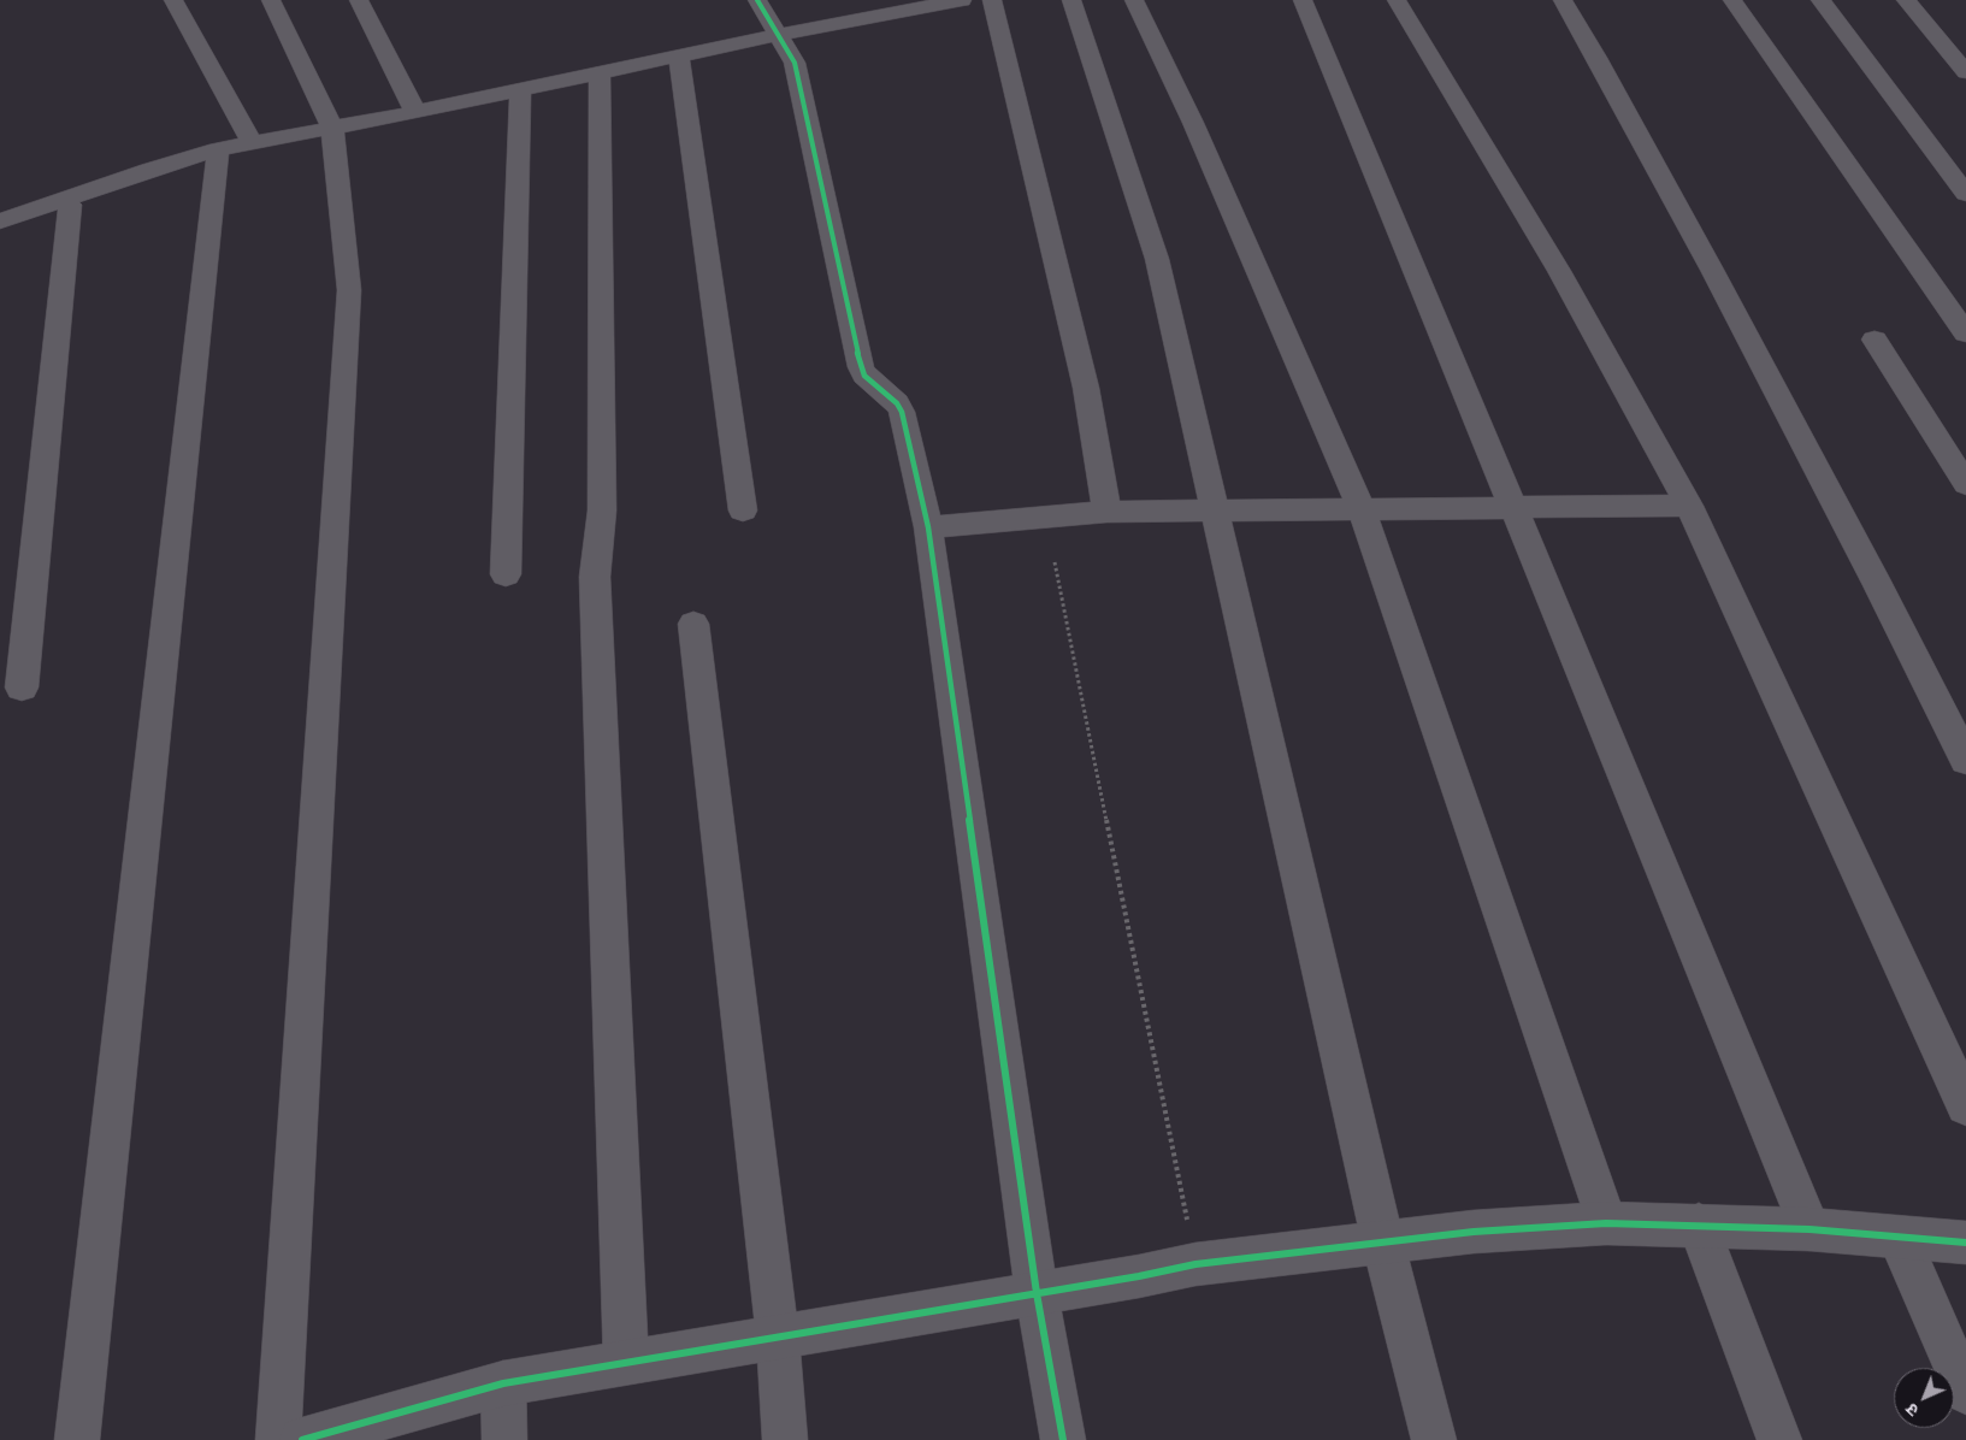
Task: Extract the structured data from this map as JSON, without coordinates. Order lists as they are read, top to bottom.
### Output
{
  "north": "bottom left"
}
